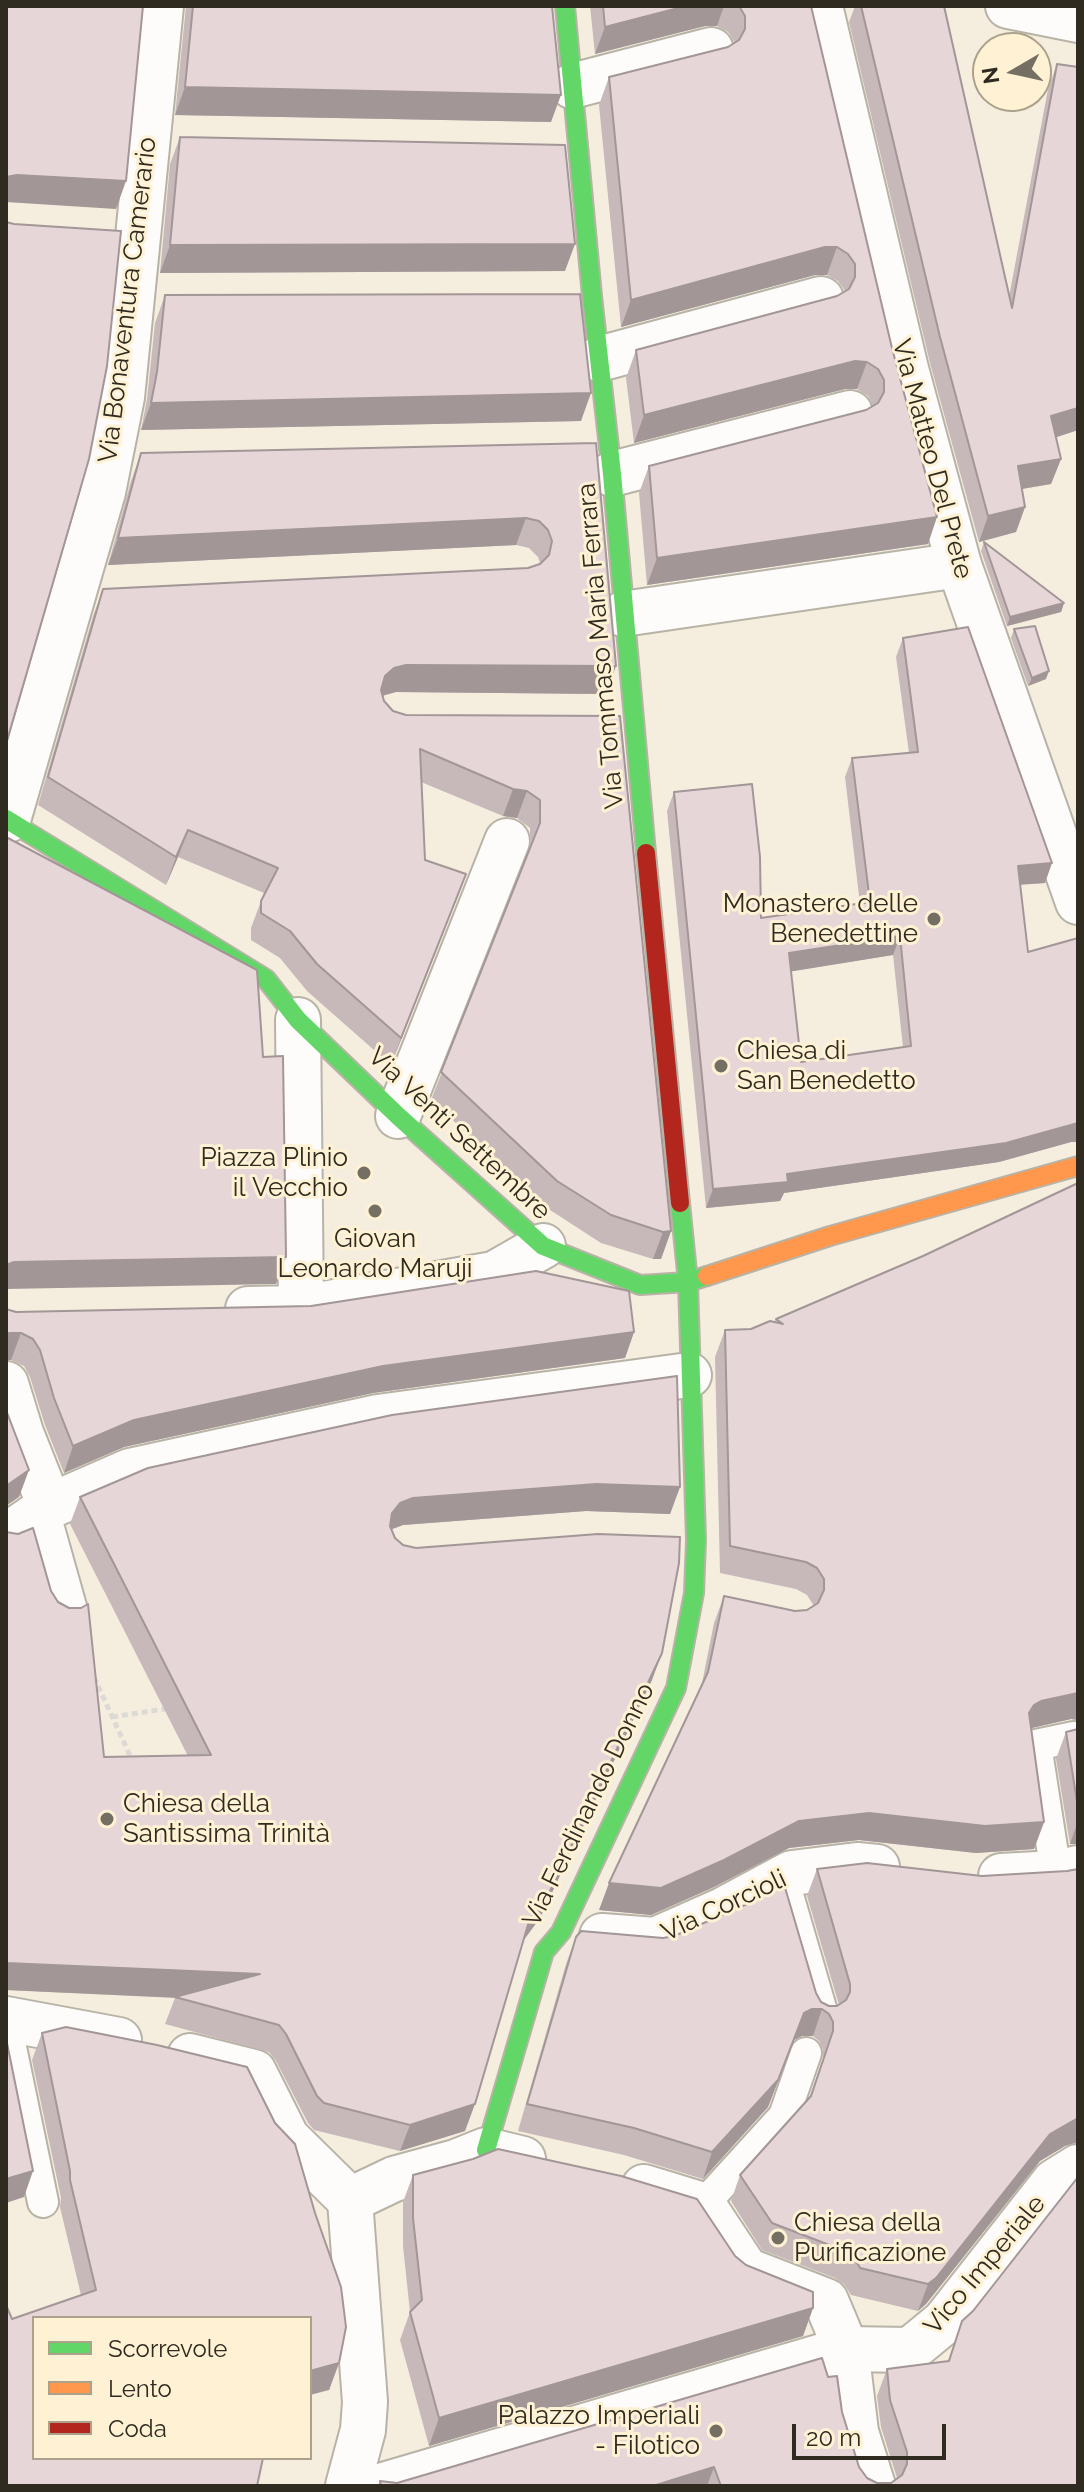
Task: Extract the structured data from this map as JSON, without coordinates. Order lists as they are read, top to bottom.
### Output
{
  "streets": {
    "street": [
      "Via Bonaventura Camerario",
      "Via Matteo Del Prete",
      "Via Tommaso Maria Ferrara",
      "Via Venti Settembre",
      "Via Ferdinando Donno",
      "Via Corcioli",
      "Vico Imperiale"
    ]
  },
  "crossings": [
    ["Via Bonaventura Camerario", "Via Venti Settembre"],
    ["Via Tommaso Maria Ferrara", "Via Venti Settembre"],
    ["Via Tommaso Maria Ferrara", "Via Ferdinando Donno"],
    ["Via Venti Settembre", "Via Ferdinando Donno"],
    ["Via Ferdinando Donno", "Via Corcioli"]
  ],
  "places": [
    "Monastero delle Benedettine",
    "Chiesa di San Benedetto",
    "Piazza Plinio il Vecchio",
    "Giovan Leonardo Maruji",
    "Chiesa della Santissima Trinità",
    "Chiesa della Purificazione",
    "Palazzo Imperiali - Filotico"
  ],
  "legend": ["Scorrevole", "Lento", "Coda"],
  "scale_bar": "20 m",
  "north": "left"
}
